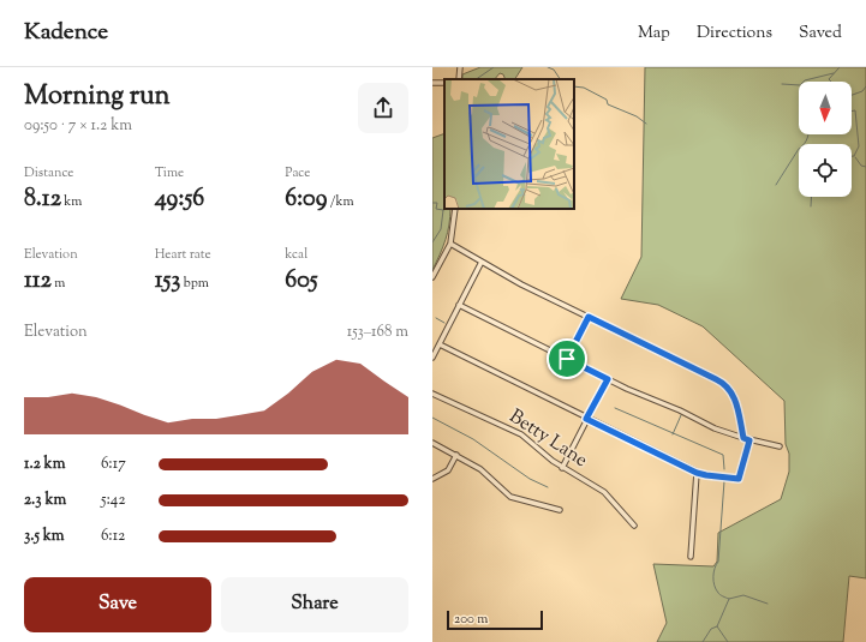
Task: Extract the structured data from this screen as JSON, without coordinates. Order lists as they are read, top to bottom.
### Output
{
  "streets": {
    "street": ["Betty Lane"]
  },
  "scale_bar": "200 m",
  "north": "bottom",
  "page": {
    "header": "Kadence",
    "nav": ["Map", "Directions", "Saved"],
    "heading": ["Morning run", "09:50 · 7 × 1.2 km"],
    "stats": [
      ["Distance", "8.12 km"],
      ["Time", "49:56"],
      ["Pace", "6:09 /km"],
      ["Elevation", "112 m"],
      ["Heart rate", "153 bpm"],
      ["kcal", "605"]
    ],
    "chart": ["Elevation", "153–168 m"],
    "list": [
      {
        "name": "1.2 km",
        "note": "6:17"
      },
      {
        "name": "2.3 km",
        "note": "5:42"
      },
      {
        "name": "3.5 km",
        "note": "6:12"
      }
    ],
    "buttons": ["Save", "Share"],
    "scale": "200 m"
  }
}
